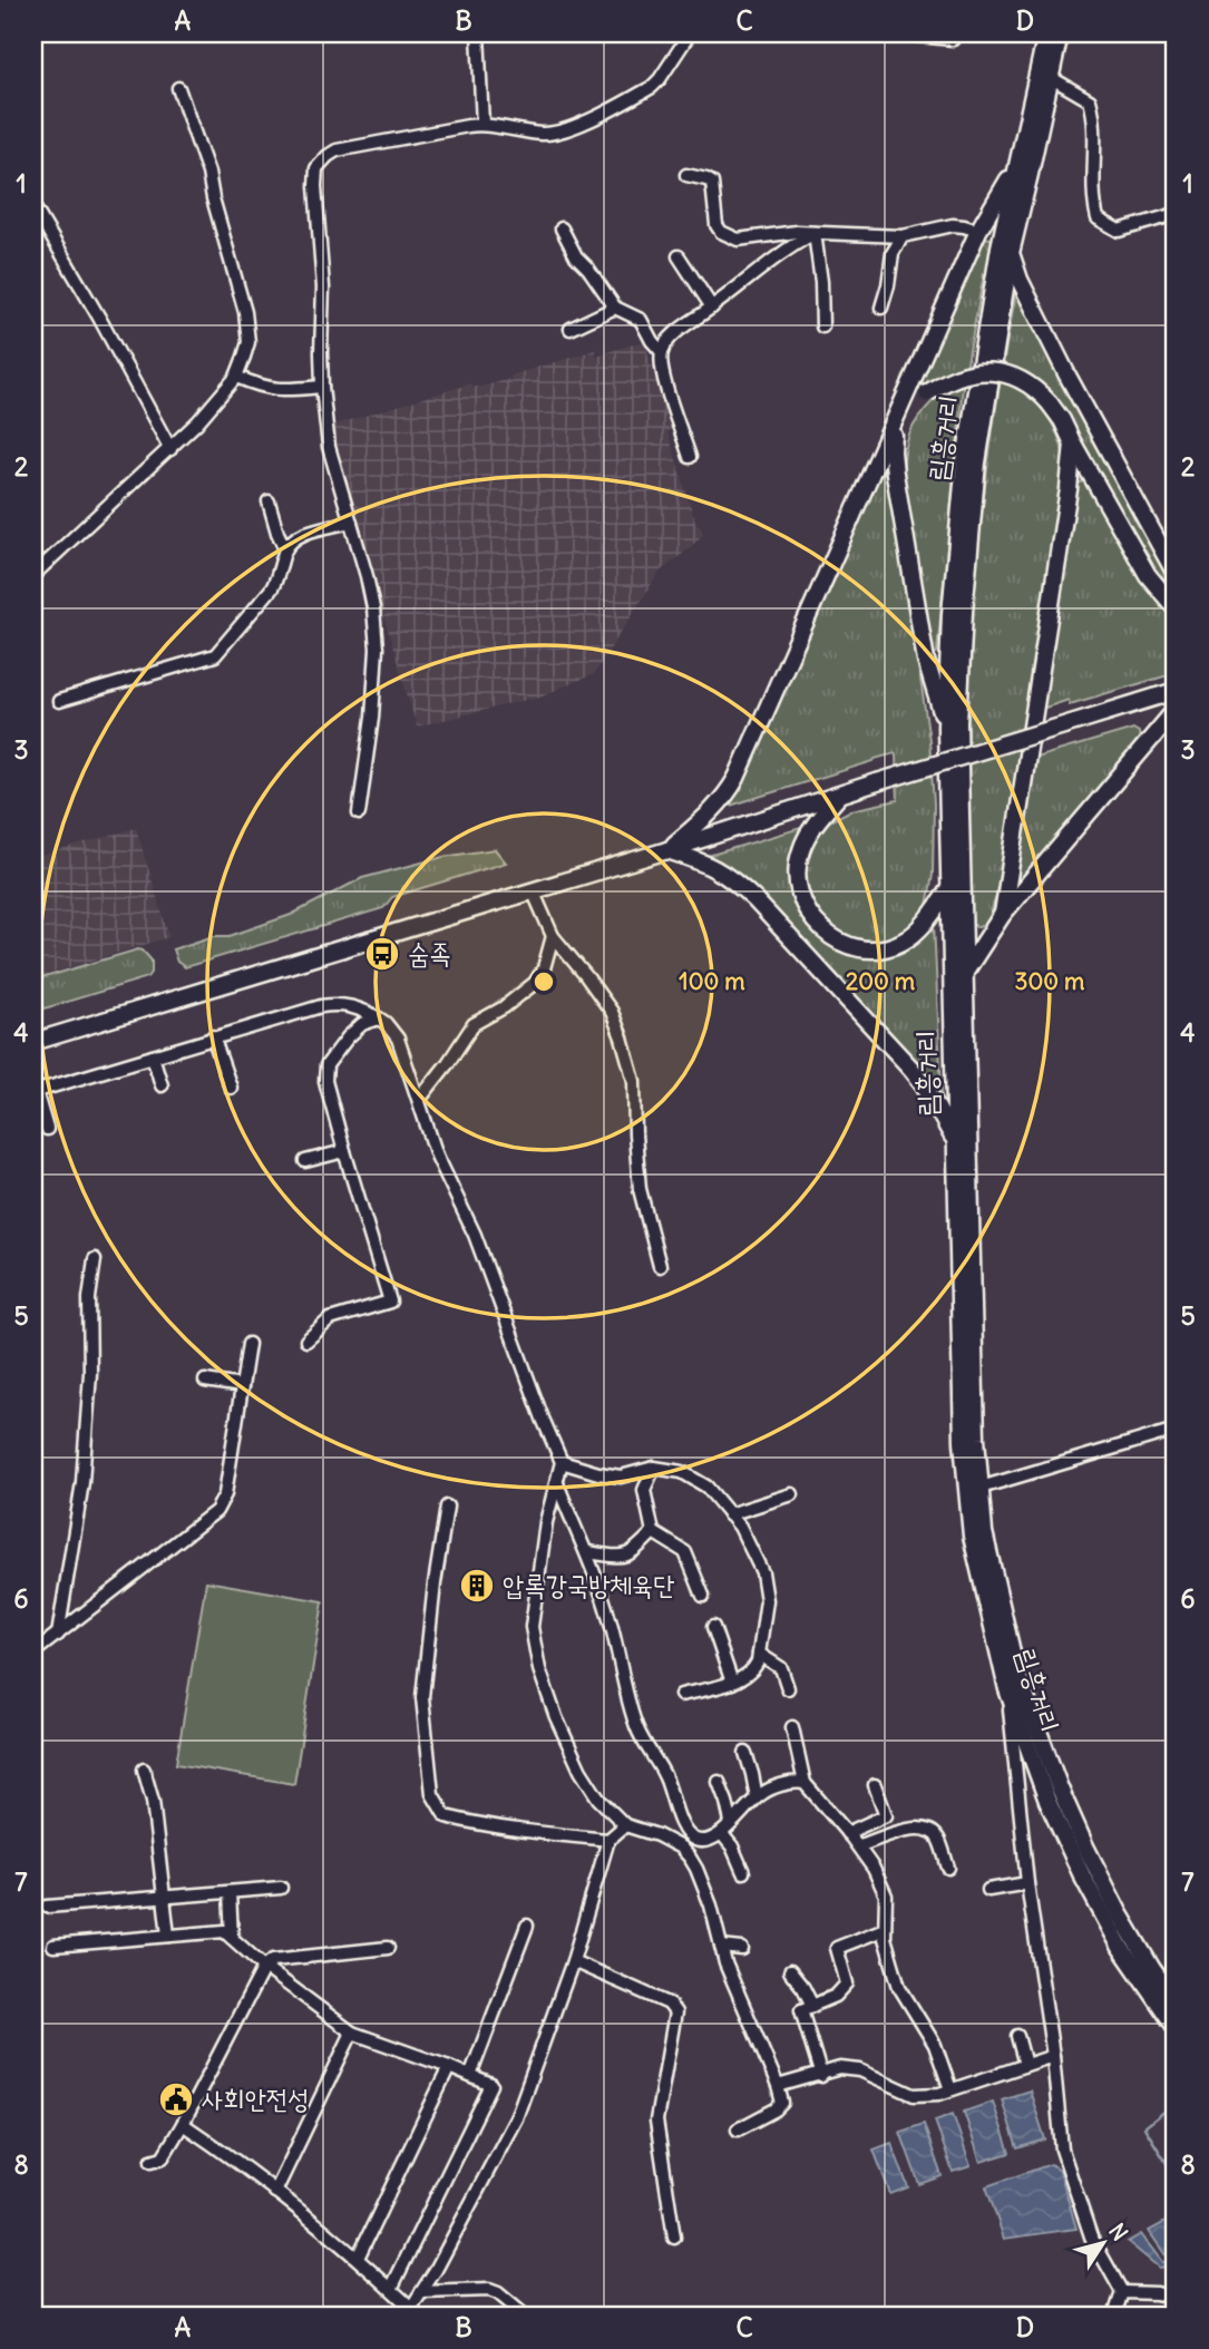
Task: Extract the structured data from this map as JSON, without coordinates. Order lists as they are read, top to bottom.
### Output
{
  "streets": {
    "main road": ["림흥거리"]
  },
  "places": {
    "bus stop": ["숨족"],
    "building": ["압록강국방체육단"],
    "public building": ["사회안전성"]
  },
  "north": "top right",
  "grid": {
    "columns": [
      "A",
      "B",
      "C",
      "D"
    ],
    "rows": [
      "1",
      "2",
      "3",
      "4",
      "5",
      "6",
      "7",
      "8"
    ]
  },
  "rings": ["100 m", "200 m", "300 m"]
}
